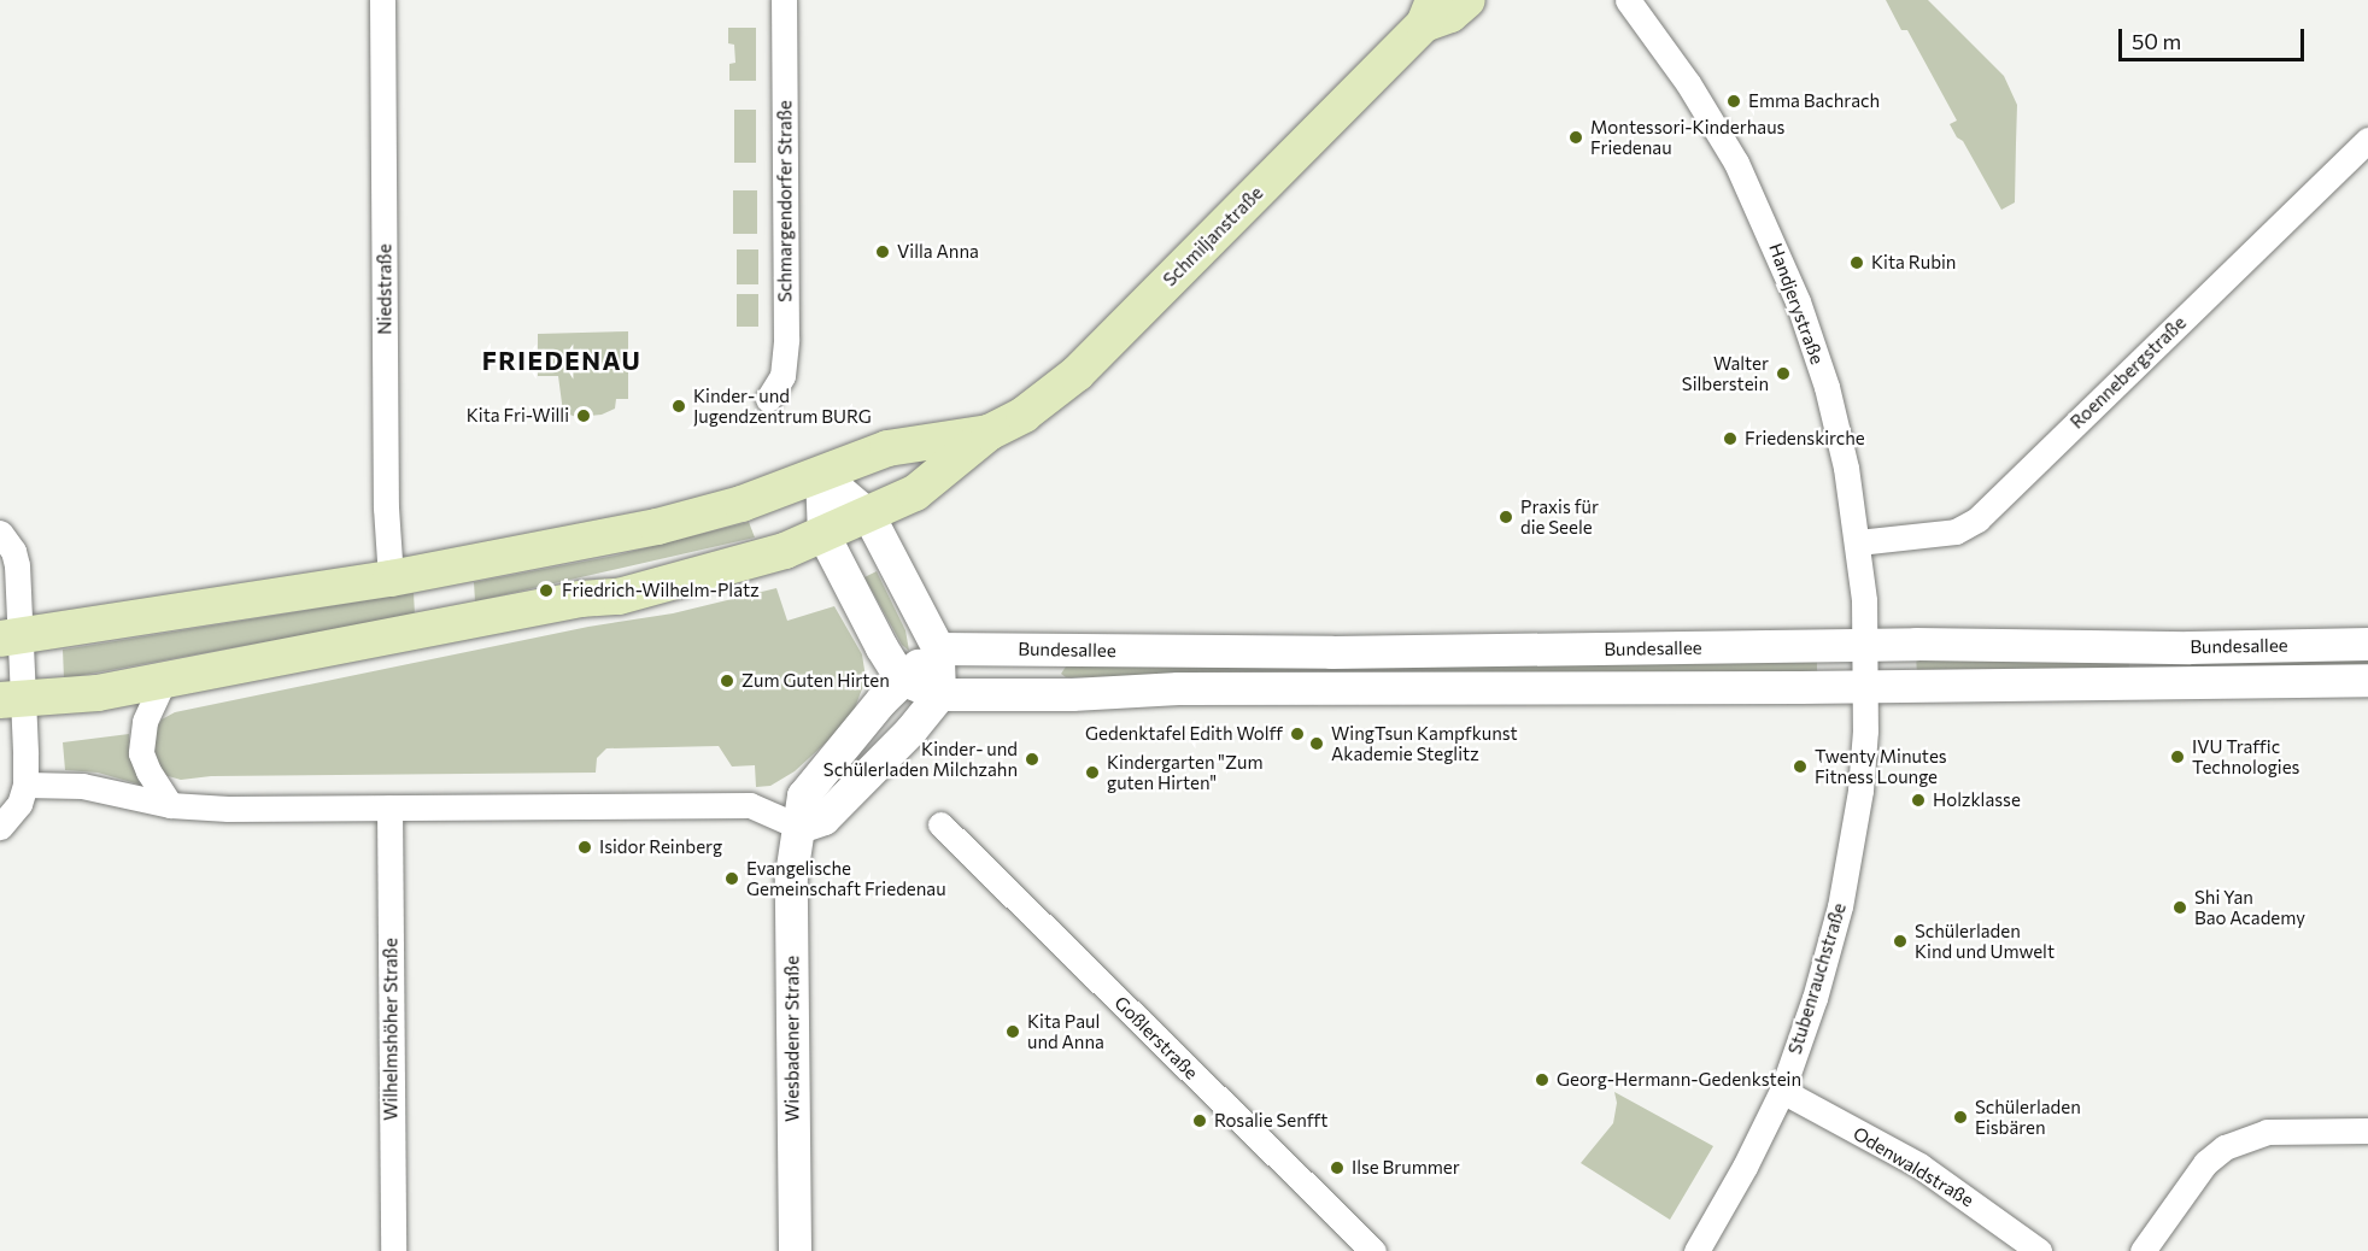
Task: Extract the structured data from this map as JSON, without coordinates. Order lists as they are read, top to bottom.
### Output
{
  "streets": {
    "main road": ["Schmiljanstraße"],
    "street": [
      "Schmargendorfer Straße",
      "Niedstraße",
      "Handjerystraße",
      "Roennebergstraße",
      "Bundesallee",
      "Stubenrauchstraße",
      "Wilhelmshöher Straße",
      "Goßlerstraße",
      "Wiesbadener Straße",
      "Odenwaldstraße"
    ]
  },
  "crossings": [
    ["Handjerystraße", "Roennebergstraße"],
    ["Handjerystraße", "Bundesallee"],
    ["Handjerystraße", "Stubenrauchstraße"],
    ["Bundesallee", "Stubenrauchstraße"],
    ["Stubenrauchstraße", "Odenwaldstraße"]
  ],
  "districts": ["FRIEDENAU"],
  "places": [
    "Emma Bachrach",
    "Montessori-Kinderhaus Friedenau",
    "Villa Anna",
    "Kita Rubin",
    "Walter Silberstein",
    "Kinder- und Jugendzentrum BURG",
    "Kita Fri-Willi",
    "Friedenskirche",
    "Praxis für die Seele",
    "Friedrich-Wilhelm-Platz",
    "Zum Guten Hirten",
    "Gedenktafel Edith Wolff",
    "WingTsun Kampfkunst Akademie Steglitz",
    "IVU Traffic Technologies",
    "Kinder- und Schülerladen Milchzahn",
    "Twenty Minutes Fitness Lounge",
    "Kindergarten \"Zum guten Hirten\"",
    "Holzklasse",
    "Isidor Reinberg",
    "Evangelische Gemeinschaft Friedenau",
    "Shi Yan Bao Academy",
    "Schülerladen Kind und Umwelt",
    "Kita Paul und Anna",
    "Georg-Hermann-Gedenkstein",
    "Schülerladen Eisbären",
    "Rosalie Senfft",
    "Ilse Brummer"
  ],
  "scale_bar": "50 m"
}
